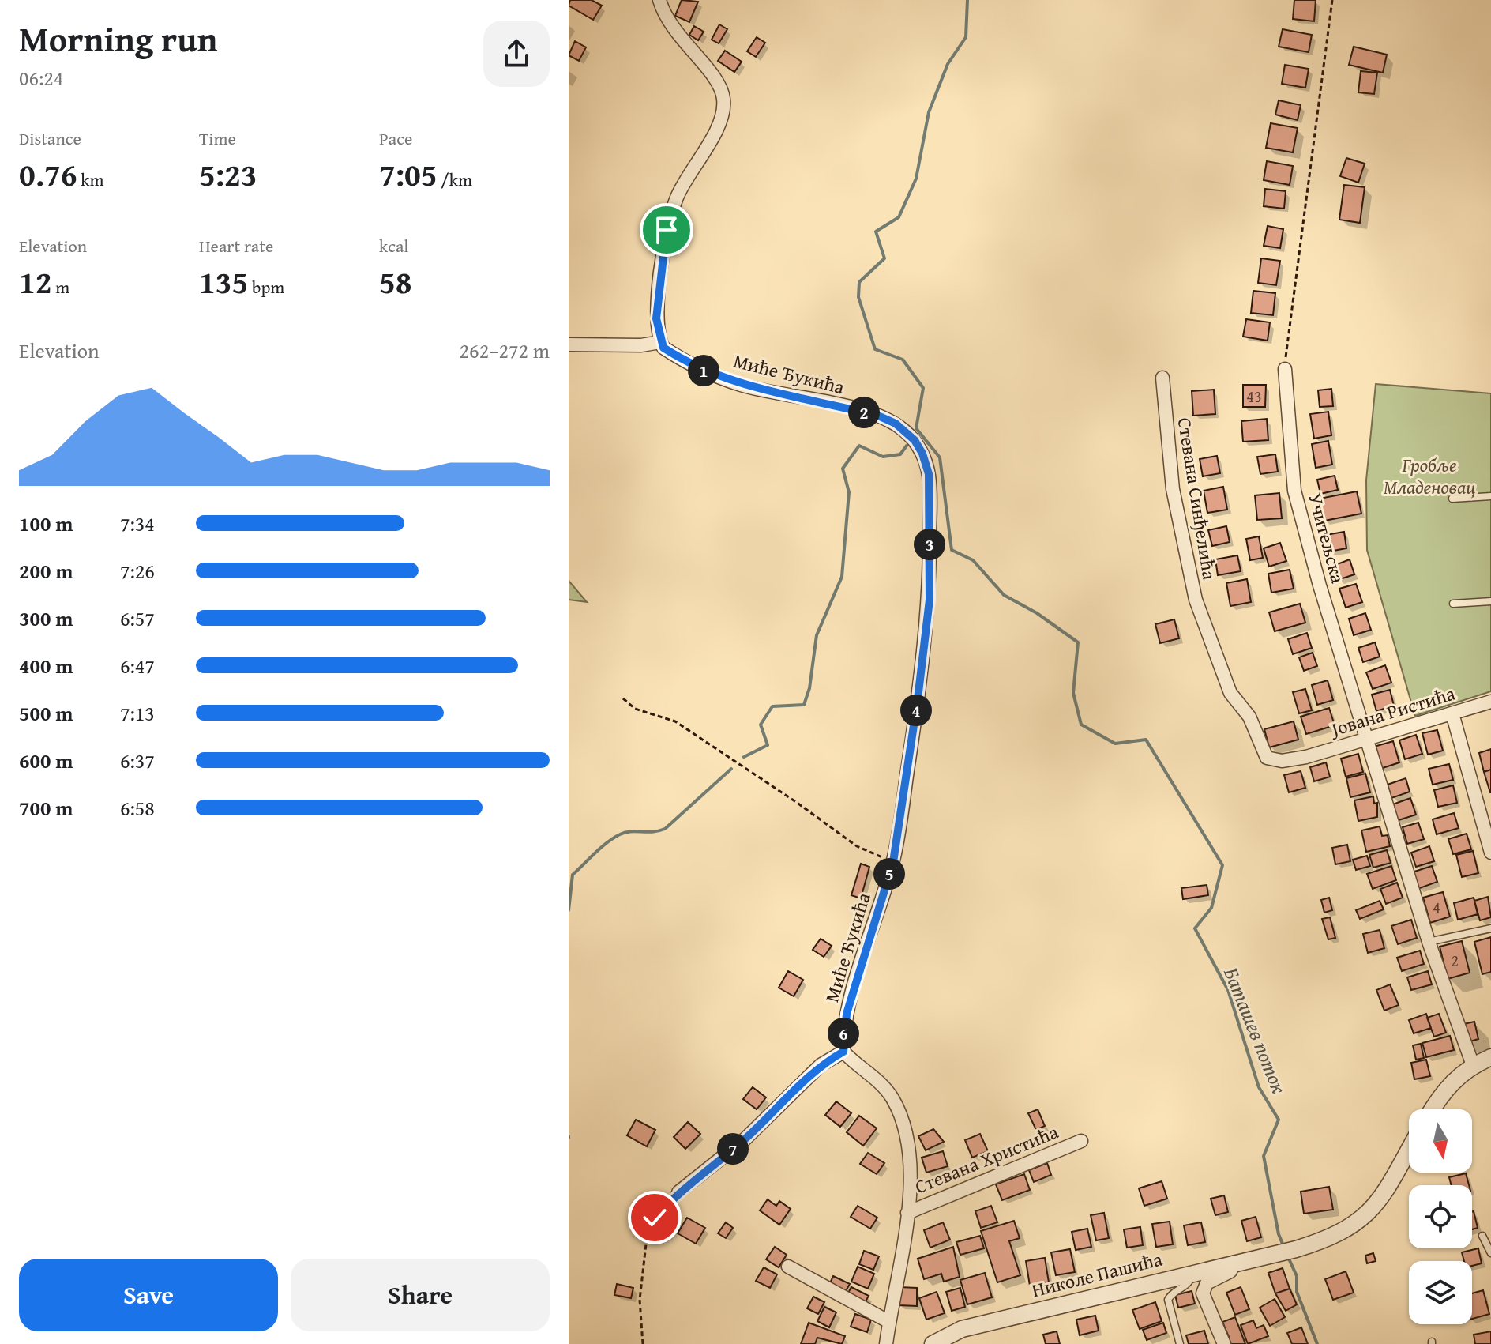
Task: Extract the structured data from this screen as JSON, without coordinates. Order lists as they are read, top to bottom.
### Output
{
  "streets": {
    "street": [
      "Миће Ђукића",
      "Стевана Синђелића",
      "Учитељска",
      "Јована Ристића",
      "Стевана Христића",
      "Николе Пашића"
    ]
  },
  "crossings": [
    ["Стевана Синђелића", "Јована Ристића"],
    ["Учитељска", "Јована Ристића"]
  ],
  "water": ["Баташев поток"],
  "parks": ["Гробље Младеновац"],
  "house_numbers": ["43", "4", "2"],
  "north": "bottom",
  "page": {
    "heading": ["Morning run", "06:24"],
    "stats": [
      ["Distance", "0.76 km"],
      ["Time", "5:23"],
      ["Pace", "7:05 /km"],
      ["Elevation", "12 m"],
      ["Heart rate", "135 bpm"],
      ["kcal", "58"]
    ],
    "chart": ["Elevation", "262–272 m"],
    "pins": [
      "1",
      "2",
      "3",
      "4",
      "5",
      "6",
      "7"
    ],
    "list": [
      {
        "name": "100 m",
        "note": "7:34"
      },
      {
        "name": "200 m",
        "note": "7:26"
      },
      {
        "name": "300 m",
        "note": "6:57"
      },
      {
        "name": "400 m",
        "note": "6:47"
      },
      {
        "name": "500 m",
        "note": "7:13"
      },
      {
        "name": "600 m",
        "note": "6:37"
      },
      {
        "name": "700 m",
        "note": "6:58"
      }
    ],
    "buttons": ["Save", "Share"]
  }
}
